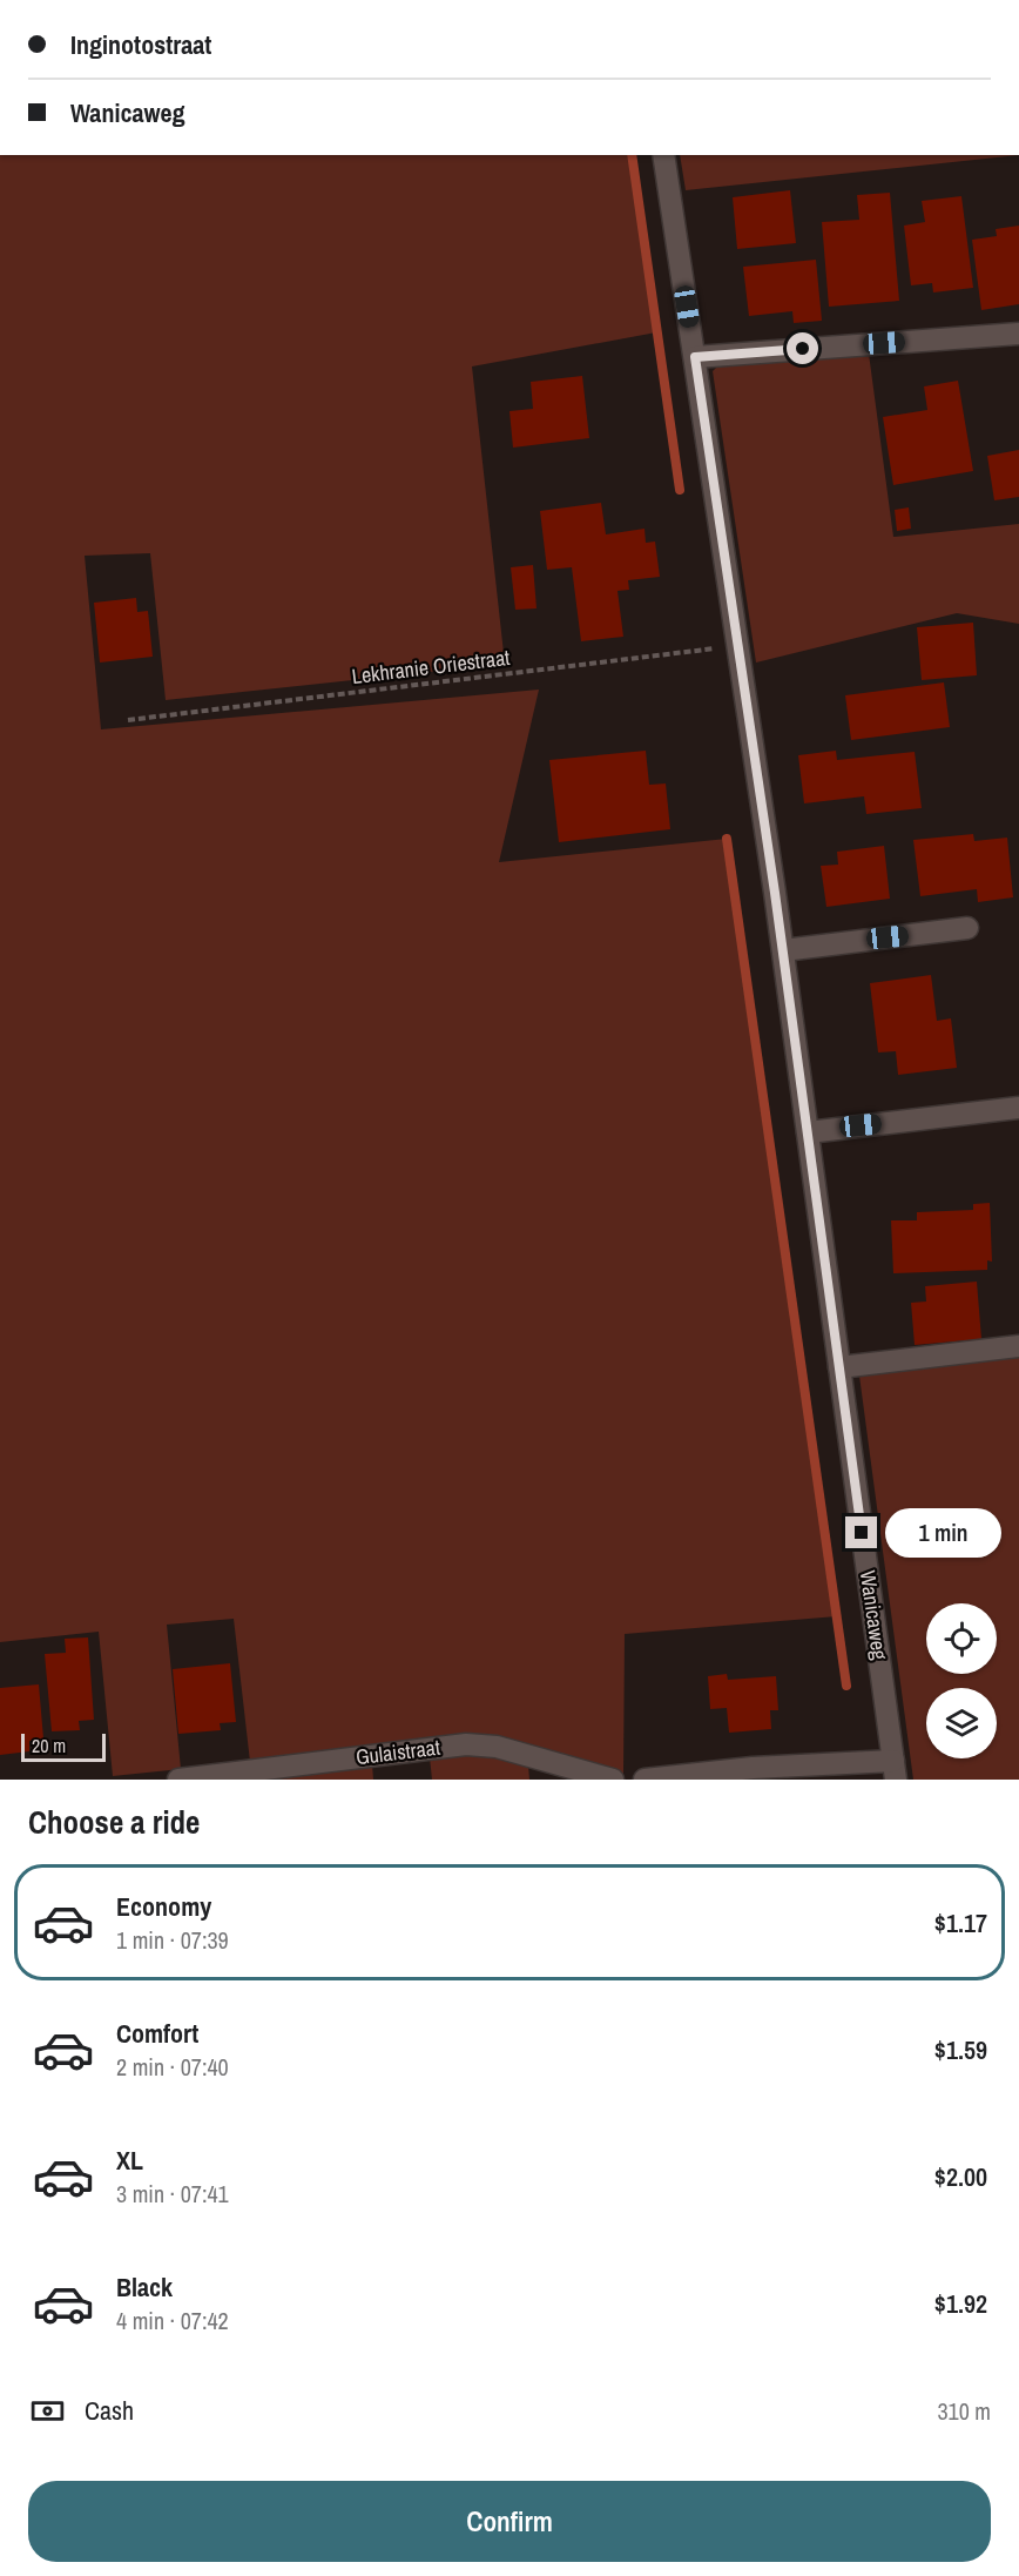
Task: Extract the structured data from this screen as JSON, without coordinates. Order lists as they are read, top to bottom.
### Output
{
  "streets": {
    "street": ["Wanicaweg", "Gulaistraat"],
    "path": ["Lekhranie Oriestraat"]
  },
  "crossings": [
    ["Lekhranie Oriestraat", "Wanicaweg"]
  ],
  "scale_bar": "20 m",
  "page": {
    "banner": ["Inginotostraat", "Wanicaweg"],
    "bubble": "1 min",
    "scale": "20 m",
    "heading": "Choose a ride",
    "list": [
      {
        "name": "Economy",
        "note": "1 min · 07:39",
        "value": "$1.17"
      },
      {
        "name": "Comfort",
        "note": "2 min · 07:40",
        "value": "$1.59"
      },
      {
        "name": "XL",
        "note": "3 min · 07:41",
        "value": "$2.00"
      },
      {
        "name": "Black",
        "note": "4 min · 07:42",
        "value": "$1.92"
      }
    ],
    "pay": ["Cash", "310 m"],
    "buttons": "Confirm"
  }
}
